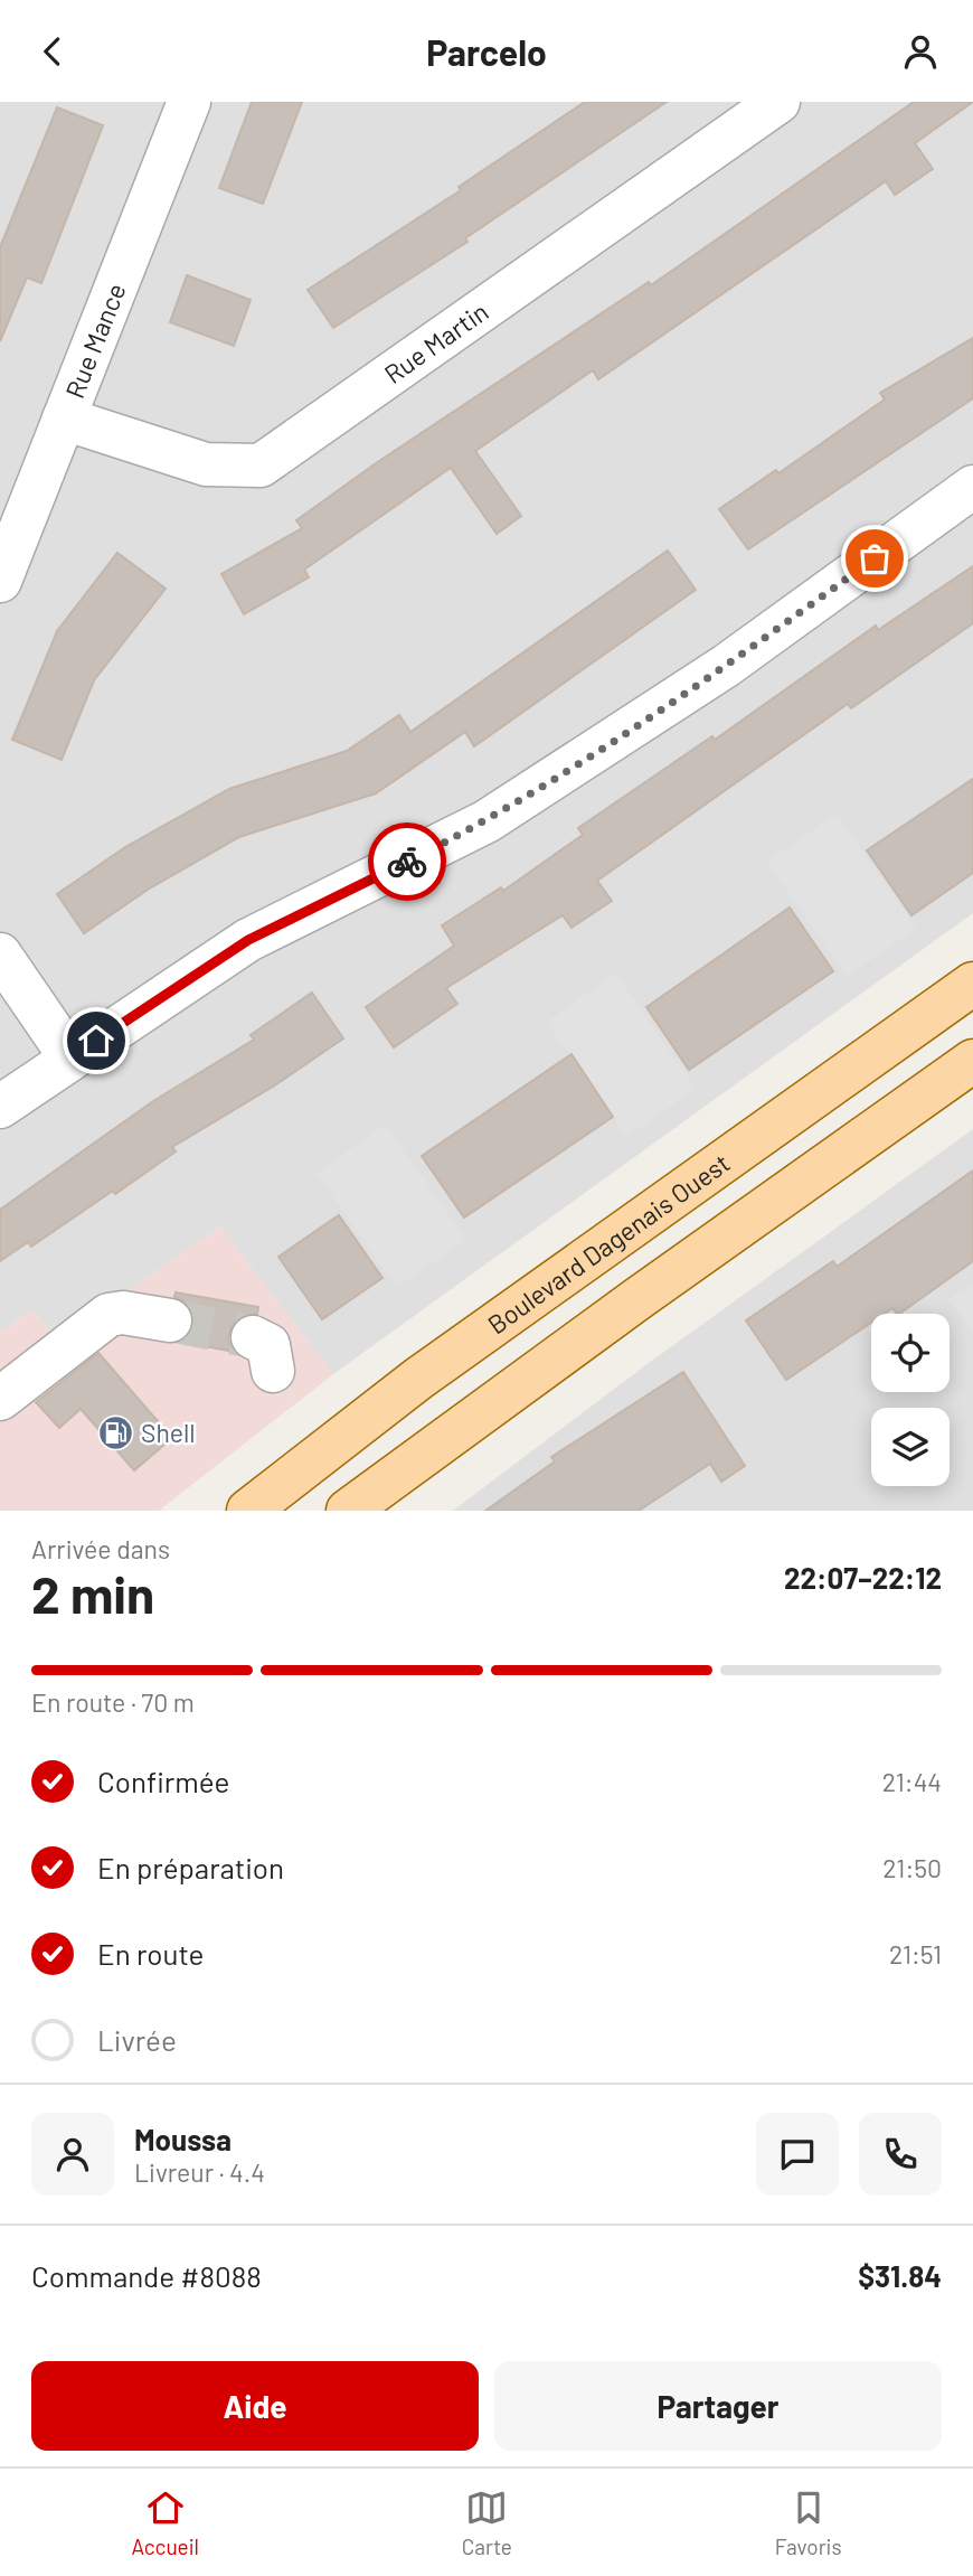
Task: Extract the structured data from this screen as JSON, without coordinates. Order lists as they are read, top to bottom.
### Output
{
  "streets": {
    "main road": ["Boulevard Dagenais Ouest"],
    "street": ["Rue Mance", "Rue Martin"]
  },
  "crossings": [
    ["Rue Mance", "Rue Martin"]
  ],
  "places": {
    "fuel station": ["Shell"]
  },
  "page": {
    "header": "Parcelo",
    "heading": ["2 min", "Arrivée dans", "22:07–22:12"],
    "panel": [
      "Moussa",
      "Livreur · 4.4",
      "Commande #8088",
      "$31.84"
    ],
    "bar": "En route · 70 m",
    "list": [
      ["Confirmée", "21:44"],
      ["En préparation", "21:50"],
      ["En route", "21:51"],
      "Livrée"
    ],
    "buttons": ["Aide", "Partager"],
    "tabs": ["Accueil", "Carte", "Favoris"]
  }
}
